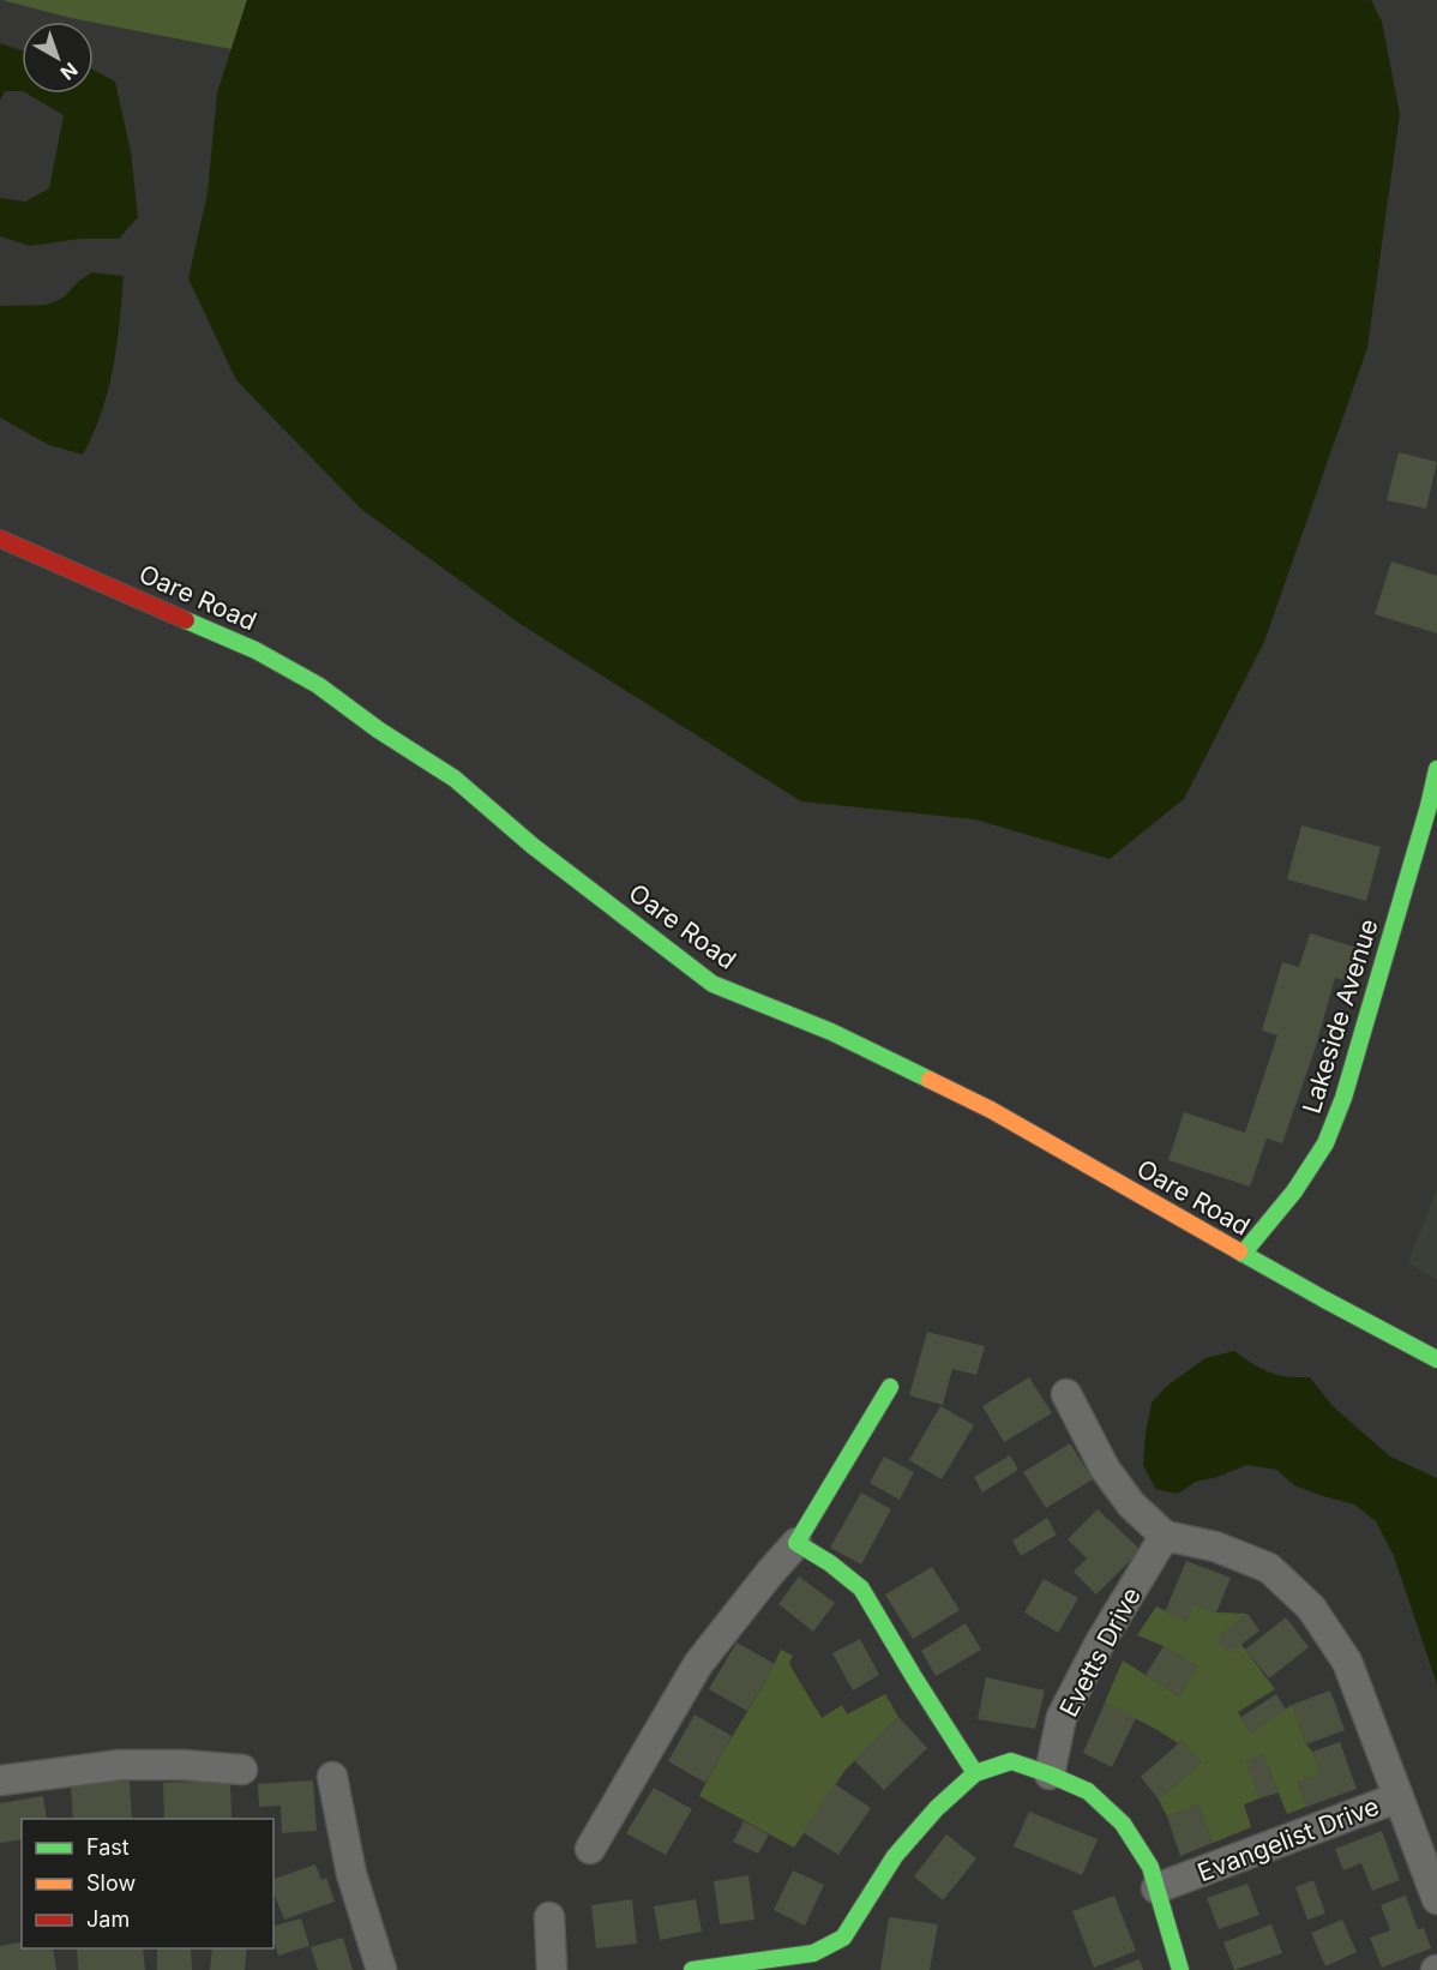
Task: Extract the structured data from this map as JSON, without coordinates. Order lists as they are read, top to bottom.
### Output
{
  "streets": {
    "street": [
      "Oare Road",
      "Lakeside Avenue",
      "Evetts Drive",
      "Evangelist Drive"
    ]
  },
  "crossings": [
    ["Oare Road", "Lakeside Avenue"]
  ],
  "legend": ["Fast", "Slow", "Jam"],
  "north": "bottom right"
}
